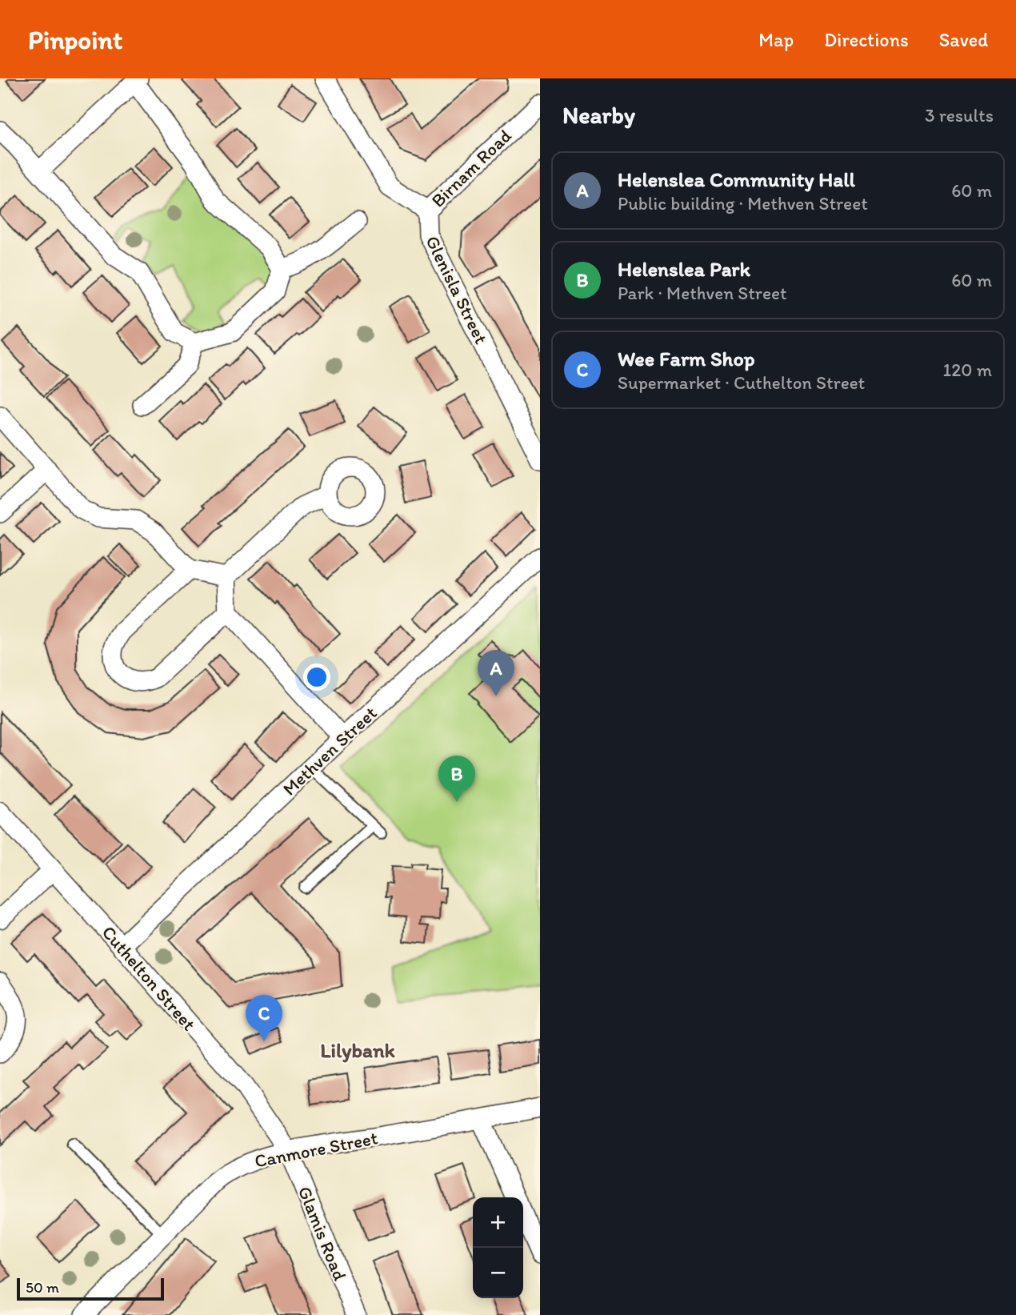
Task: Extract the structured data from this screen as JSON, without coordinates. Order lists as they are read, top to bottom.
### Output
{
  "streets": {
    "street": [
      "Birnam Road",
      "Glenisla Street",
      "Methven Street",
      "Cuthelton Street",
      "Canmore Street",
      "Glamis Road"
    ]
  },
  "crossings": [
    ["Birnam Road", "Glenisla Street"],
    ["Methven Street", "Cuthelton Street"],
    ["Cuthelton Street", "Canmore Street"],
    ["Cuthelton Street", "Glamis Road"],
    ["Canmore Street", "Glamis Road"]
  ],
  "districts": ["Lilybank"],
  "scale_bar": "50 m",
  "page": {
    "header": "Pinpoint",
    "nav": ["Map", "Directions", "Saved"],
    "heading": ["Nearby", "3 results"],
    "list": [
      {
        "mark": "A",
        "name": "Helenslea Community Hall",
        "note": "Public building · Methven Street",
        "value": "60 m"
      },
      {
        "mark": "B",
        "name": "Helenslea Park",
        "note": "Park · Methven Street",
        "value": "60 m"
      },
      {
        "mark": "C",
        "name": "Wee Farm Shop",
        "note": "Supermarket · Cuthelton Street",
        "value": "120 m"
      }
    ],
    "pins": ["A", "B", "C"],
    "map_buttons": ["+", "−"],
    "scale": "50 m"
  }
}
